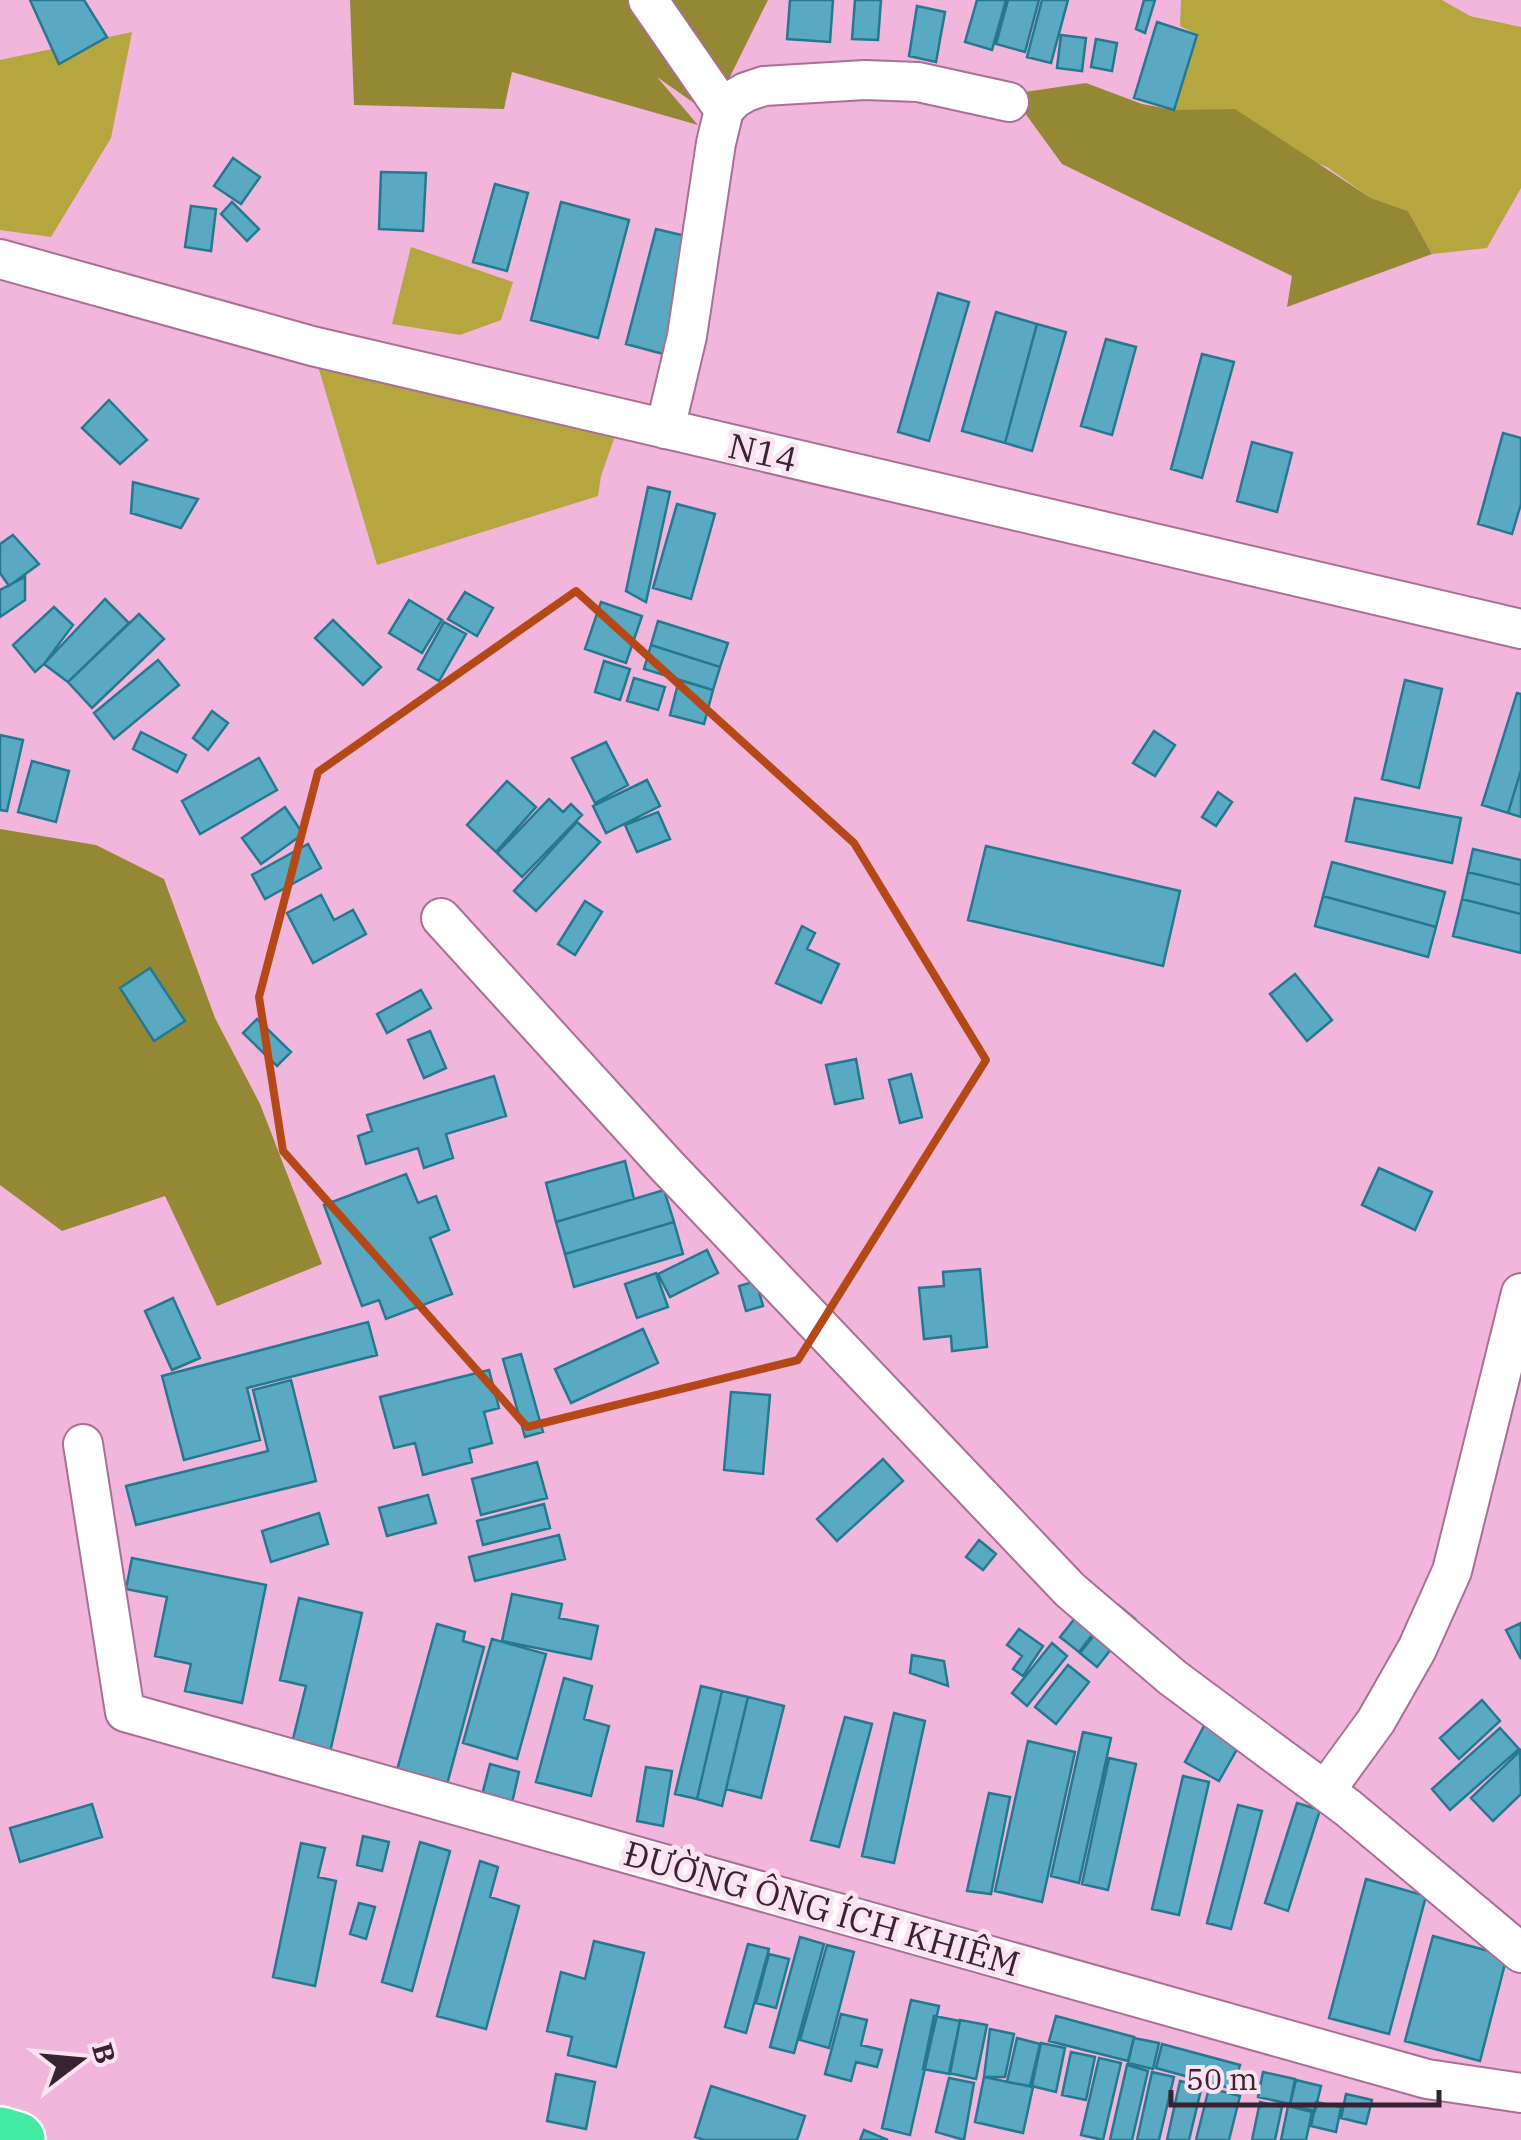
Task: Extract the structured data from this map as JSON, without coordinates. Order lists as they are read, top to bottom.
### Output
{
  "streets": {
    "street": ["N14", "ĐƯỜNG ÔNG ÍCH KHIÊM"]
  },
  "scale_bar": "50 m",
  "north": "right"
}
